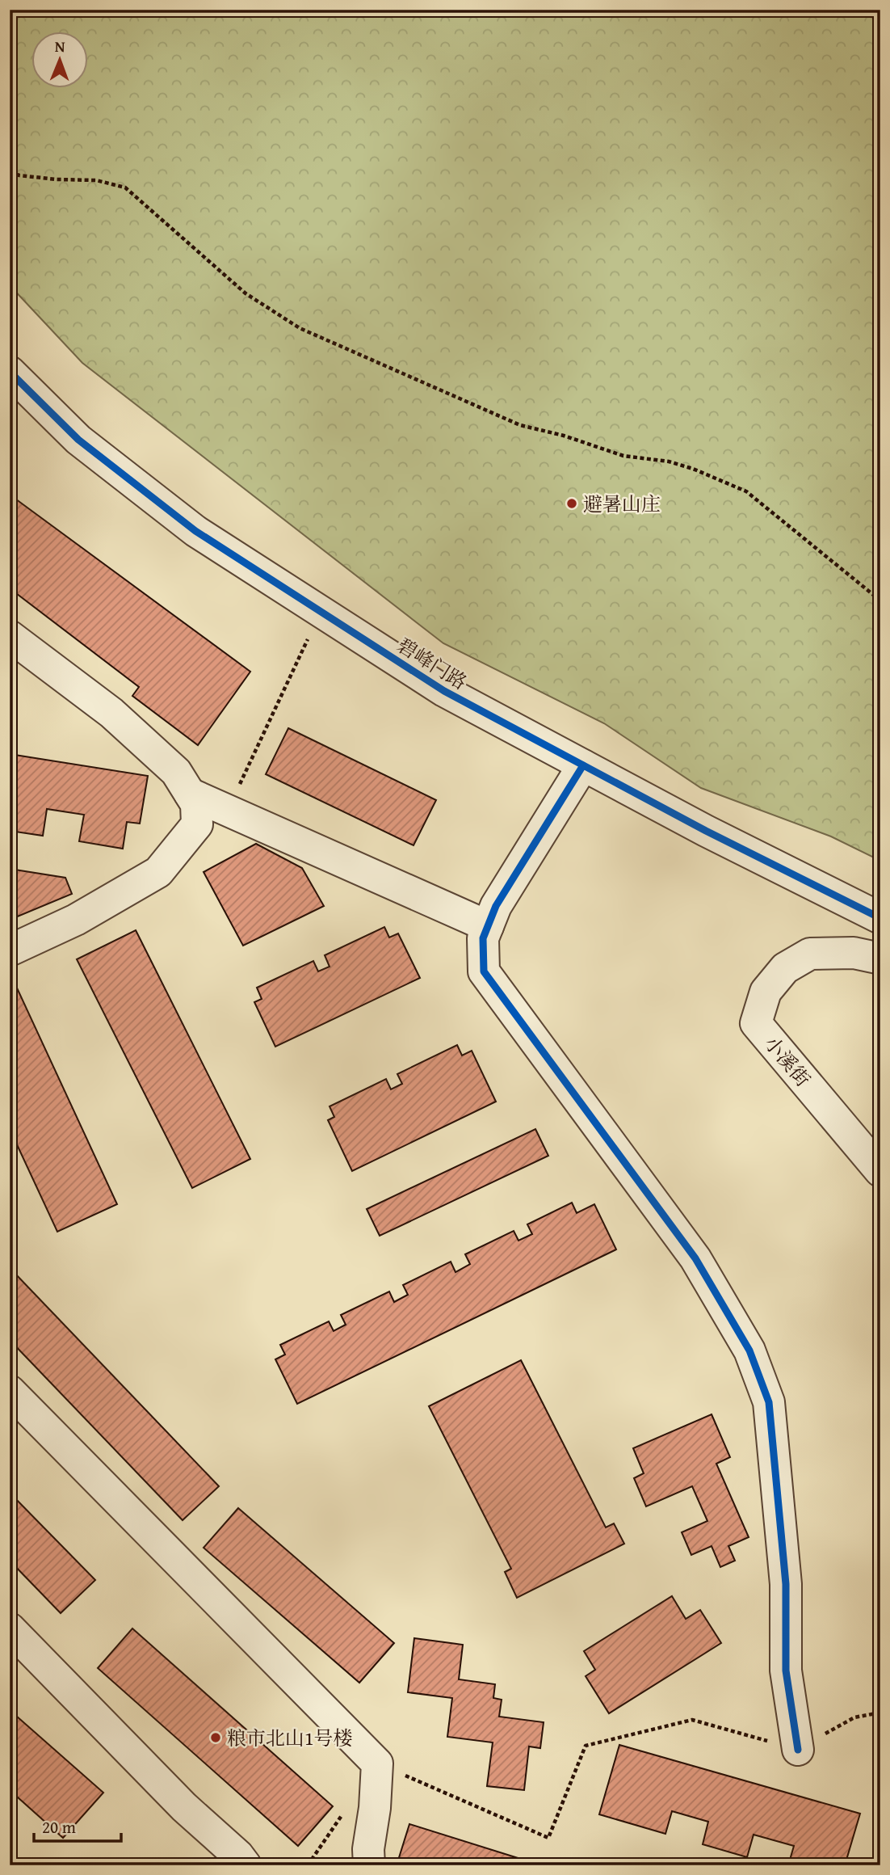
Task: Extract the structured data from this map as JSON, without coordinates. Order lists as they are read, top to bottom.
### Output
{
  "streets": {
    "street": ["碧峰门路", "小溪街"]
  },
  "places": ["避暑山庄", "粮市北山1号楼"],
  "scale_bar": "20 m",
  "north": "top"
}
